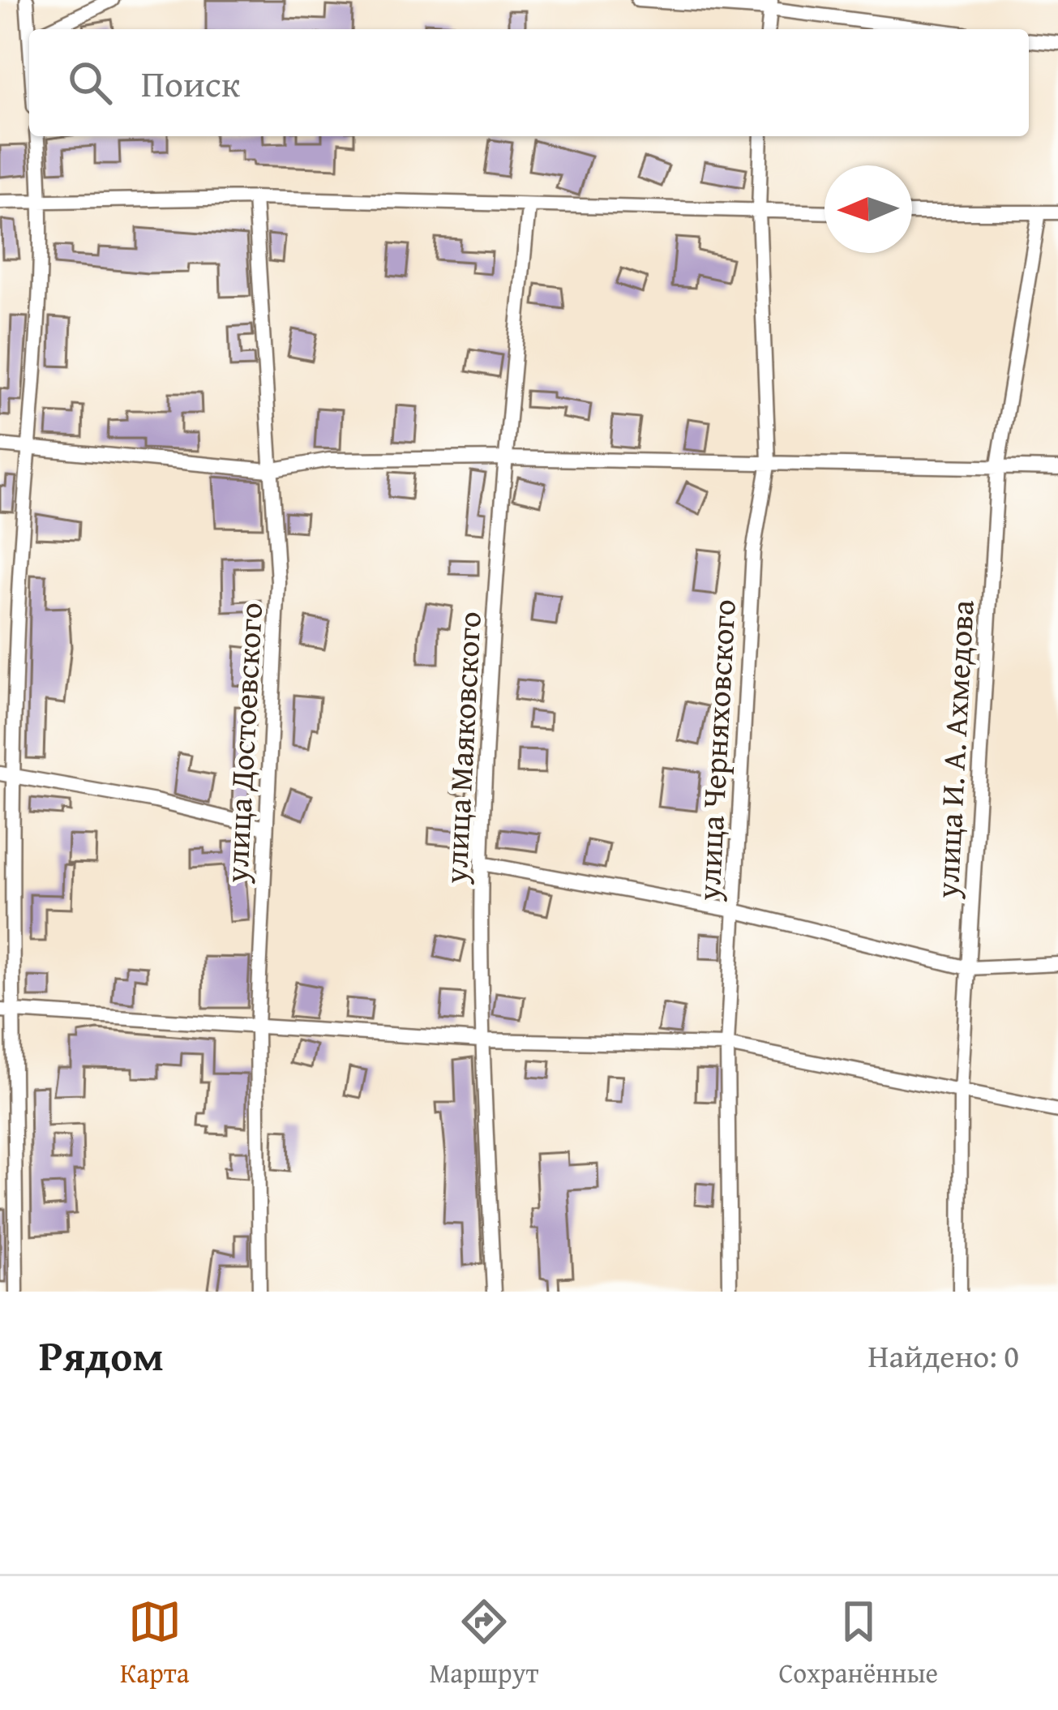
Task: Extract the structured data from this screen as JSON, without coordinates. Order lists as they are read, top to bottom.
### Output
{
  "streets": {
    "street": [
      "улица Достоевского",
      "улица Маяковского",
      "улица И. А. Ахмедова",
      "улица Черняховского"
    ]
  },
  "north": "left",
  "page": {
    "search": "Поиск",
    "heading": ["Рядом", "Найдено: 0"],
    "nav": ["Карта", "Маршрут", "Сохранённые"]
  }
}
